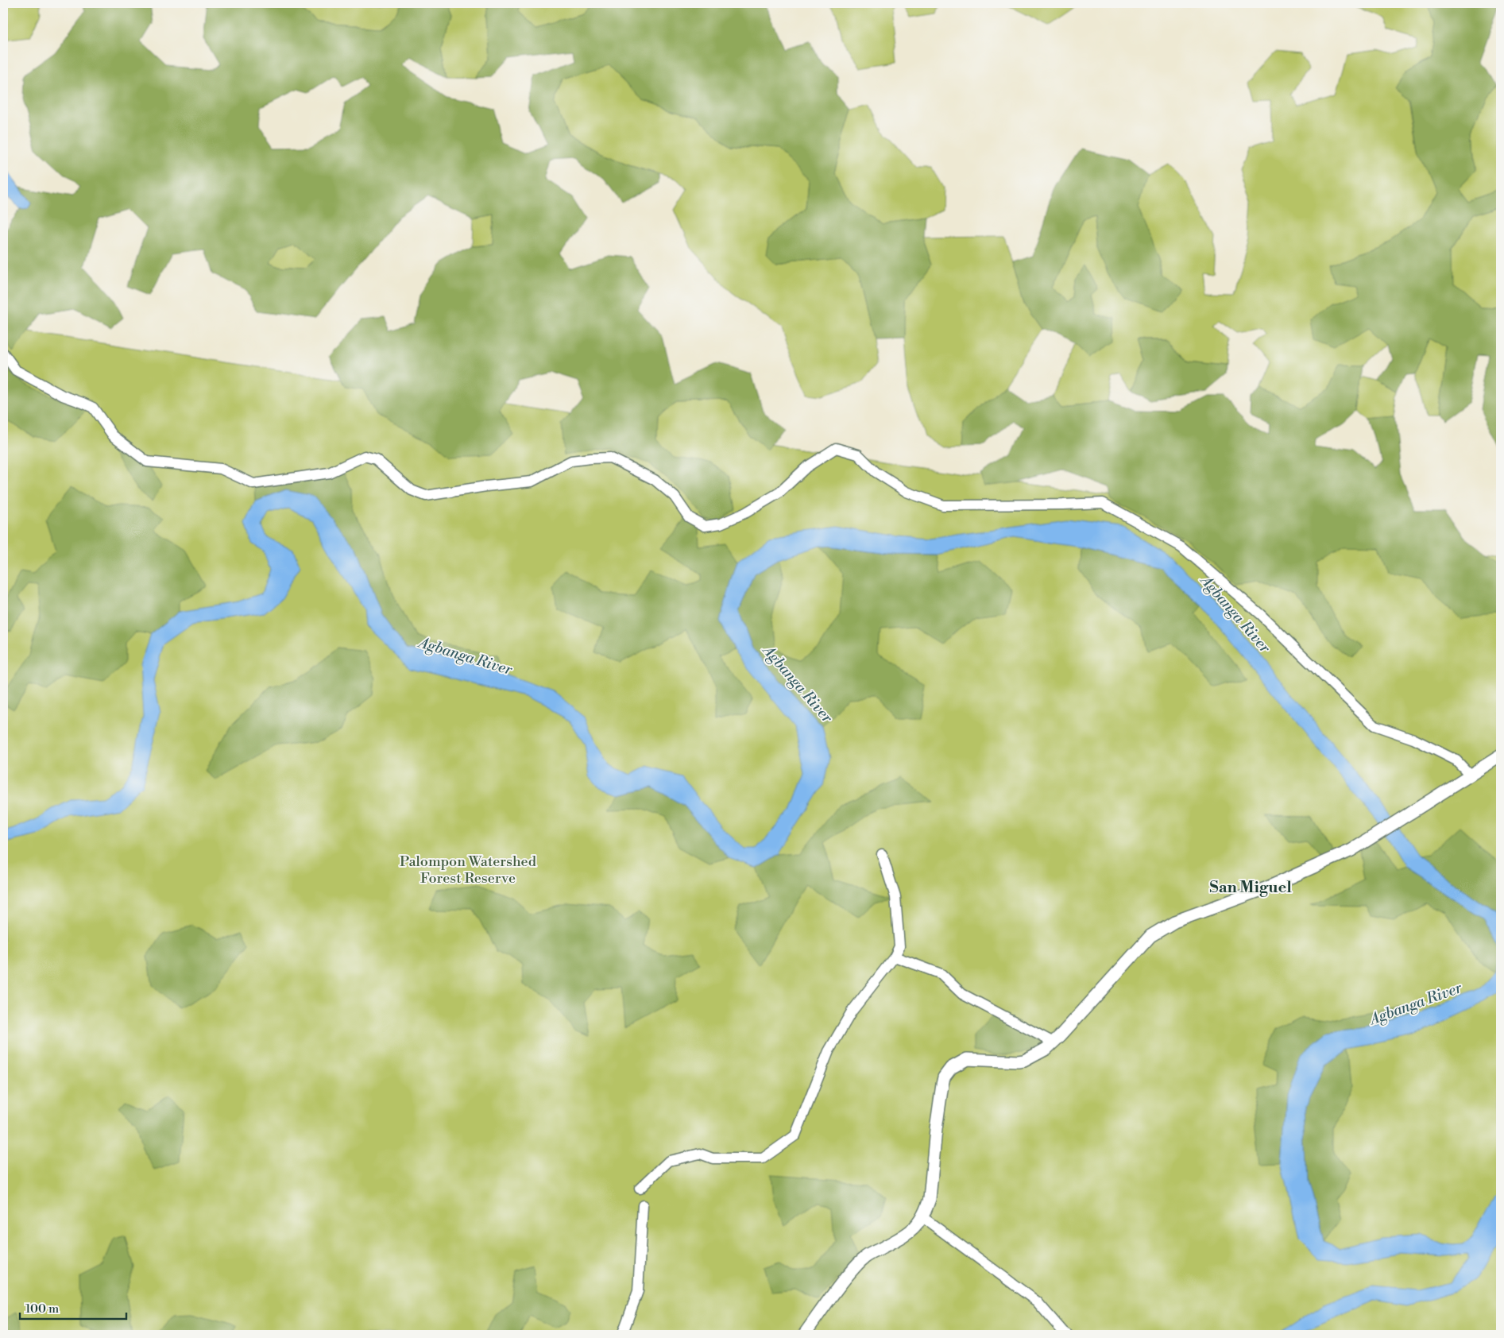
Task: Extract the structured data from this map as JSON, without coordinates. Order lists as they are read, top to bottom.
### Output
{
  "districts": ["San Miguel"],
  "water": ["Agbanga River"],
  "parks": ["Palompon Watershed Forest Reserve"],
  "scale_bar": "100 m"
}
